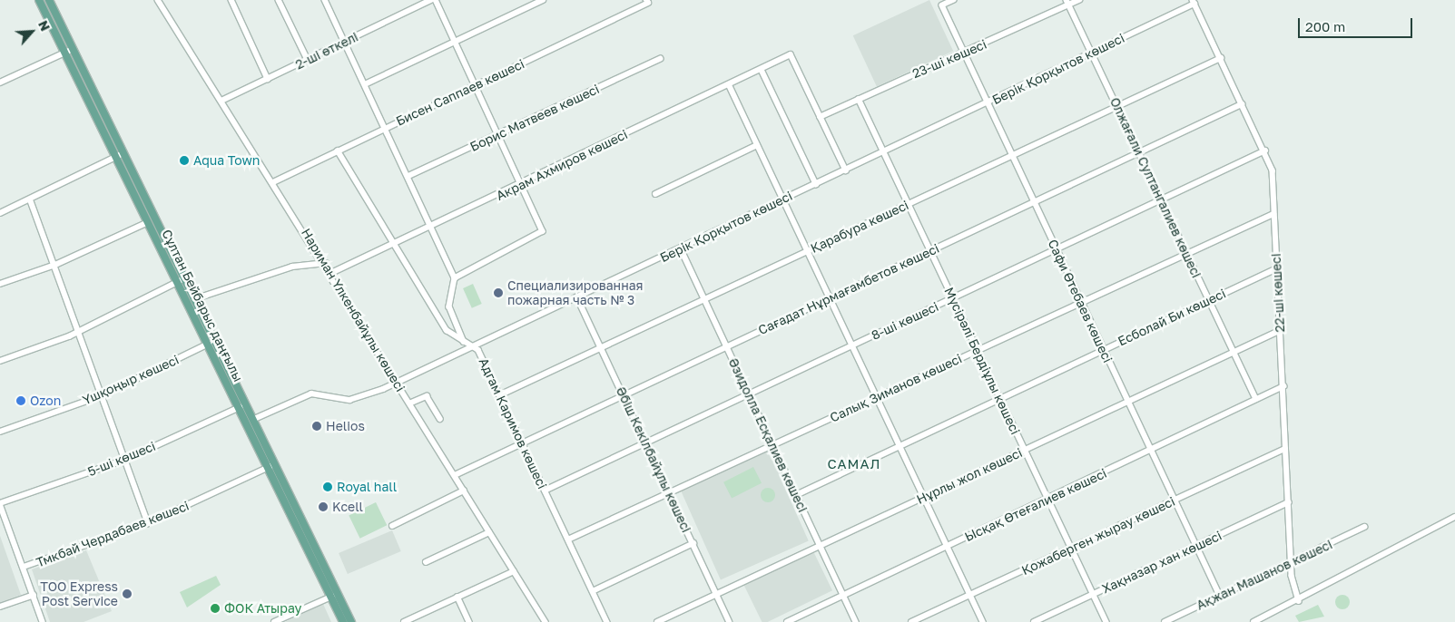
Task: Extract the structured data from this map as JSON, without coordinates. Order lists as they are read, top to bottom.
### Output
{
  "streets": {
    "main road": ["Сұлтан Бейбарыс даңғылы"],
    "street": [
      "2-ші өткелі",
      "23-шi көшесi",
      "Берік Қорқытов көшесі",
      "Бисен Саппаев көшесі",
      "Борис Матвеев көшесі",
      "Акрам Ахмиров көшесі",
      "Олжағали Султангалиев көшесі",
      "Қарабура көшесі",
      "Сағадат Нұрмағамбетов көшесі",
      "22-ші көшесі",
      "Сафи Өтебаев көшесі",
      "Нариман Үлкенбайұлы көшесі",
      "Есболай Би көшесі",
      "8-шi көшесi",
      "Мүсірәлі Бердіұлы көшесі",
      "Үшқоңыр көшесі",
      "Салық Зиманов көшесі",
      "Адгам Каримов көшесі",
      "Әзидолла Есқалиев көшесі",
      "5-ші көшесі",
      "Әбіш Кекілбайұлы көшесі",
      "Нұрлы жол көшесі",
      "Ысқақ Өтеғалиев көшесі",
      "Тмкбай Чердабаев көшесі",
      "Қожаберген жырау көшесі",
      "Хақназар хан көшесі",
      "Ақжан Машанов көшесі"
    ]
  },
  "crossings": [
    ["2-ші өткелі", "Нариман Үлкенбайұлы көшесі"],
    ["23-шi көшесi", "Акрам Ахмиров көшесі"],
    ["23-шi көшесi", "Олжағали Султангалиев көшесі"],
    ["23-шi көшесi", "Сафи Өтебаев көшесі"],
    ["23-шi көшесi", "Мүсірәлі Бердіұлы көшесі"],
    ["Берік Қорқытов көшесі", "Олжағали Султангалиев көшесі"],
    ["Берік Қорқытов көшесі", "22-ші көшесі"],
    ["Берік Қорқытов көшесі", "Сафи Өтебаев көшесі"],
    ["Берік Қорқытов көшесі", "Сұлтан Бейбарыс даңғылы"],
    ["Берік Қорқытов көшесі", "Нариман Үлкенбайұлы көшесі"],
    ["Берік Қорқытов көшесі", "Мүсірәлі Бердіұлы көшесі"],
    ["Берік Қорқытов көшесі", "Адгам Каримов көшесі"],
    ["Берік Қорқытов көшесі", "Әзидолла Есқалиев көшесі"],
    ["Берік Қорқытов көшесі", "Әбіш Кекілбайұлы көшесі"],
    ["Бисен Саппаев көшесі", "Нариман Үлкенбайұлы көшесі"],
    ["Бисен Саппаев көшесі", "Адгам Каримов көшесі"],
    ["Акрам Ахмиров көшесі", "Нариман Үлкенбайұлы көшесі"],
    ["Акрам Ахмиров көшесі", "Адгам Каримов көшесі"],
    ["Олжағали Султангалиев көшесі", "Қарабура көшесі"],
    ["Олжағали Султангалиев көшесі", "Сағадат Нұрмағамбетов көшесі"],
    ["Олжағали Султангалиев көшесі", "Есболай Би көшесі"],
    ["Олжағали Султангалиев көшесі", "8-шi көшесi"],
    ["Олжағали Султангалиев көшесі", "Салық Зиманов көшесі"],
    ["Олжағали Султангалиев көшесі", "Нұрлы жол көшесі"],
    ["Олжағали Султангалиев көшесі", "Ысқақ Өтеғалиев көшесі"],
    ["Қарабура көшесі", "22-ші көшесі"],
    ["Қарабура көшесі", "Сафи Өтебаев көшесі"],
    ["Қарабура көшесі", "Мүсірәлі Бердіұлы көшесі"],
    ["Қарабура көшесі", "Адгам Каримов көшесі"],
    ["Қарабура көшесі", "Әзидолла Есқалиев көшесі"],
    ["Қарабура көшесі", "Әбіш Кекілбайұлы көшесі"],
    ["Сағадат Нұрмағамбетов көшесі", "22-ші көшесі"],
    ["Сағадат Нұрмағамбетов көшесі", "Сафи Өтебаев көшесі"],
    ["Сағадат Нұрмағамбетов көшесі", "Нариман Үлкенбайұлы көшесі"],
    ["Сағадат Нұрмағамбетов көшесі", "Мүсірәлі Бердіұлы көшесі"],
    ["Сағадат Нұрмағамбетов көшесі", "Адгам Каримов көшесі"],
    ["Сағадат Нұрмағамбетов көшесі", "Әзидолла Есқалиев көшесі"],
    ["Сағадат Нұрмағамбетов көшесі", "Әбіш Кекілбайұлы көшесі"],
    ["22-ші көшесі", "Есболай Би көшесі"],
    ["22-ші көшесі", "8-шi көшесi"],
    ["22-ші көшесі", "Салық Зиманов көшесі"],
    ["22-ші көшесі", "Нұрлы жол көшесі"],
    ["22-ші көшесі", "Ысқақ Өтеғалиев көшесі"],
    ["22-ші көшесі", "Қожаберген жырау көшесі"],
    ["22-ші көшесі", "Хақназар хан көшесі"],
    ["22-ші көшесі", "Ақжан Машанов көшесі"],
    ["Сафи Өтебаев көшесі", "Есболай Би көшесі"],
    ["Сафи Өтебаев көшесі", "8-шi көшесi"],
    ["Сафи Өтебаев көшесі", "Салық Зиманов көшесі"],
    ["Сафи Өтебаев көшесі", "Нұрлы жол көшесі"],
    ["Сафи Өтебаев көшесі", "Ысқақ Өтеғалиев көшесі"],
    ["Сафи Өтебаев көшесі", "Қожаберген жырау көшесі"],
    ["Сафи Өтебаев көшесі", "Хақназар хан көшесі"],
    ["Сафи Өтебаев көшесі", "Ақжан Машанов көшесі"],
    ["Сұлтан Бейбарыс даңғылы", "Үшқоңыр көшесі"],
    ["Сұлтан Бейбарыс даңғылы", "5-ші көшесі"],
    ["Сұлтан Бейбарыс даңғылы", "Тмкбай Чердабаев көшесі"],
    ["Есболай Би көшесі", "Мүсірәлі Бердіұлы көшесі"],
    ["Есболай Би көшесі", "Әзидолла Есқалиев көшесі"],
    ["8-шi көшесi", "Мүсірәлі Бердіұлы көшесі"],
    ["8-шi көшесi", "Адгам Каримов көшесі"],
    ["8-шi көшесi", "Әзидолла Есқалиев көшесі"],
    ["8-шi көшесi", "Әбіш Кекілбайұлы көшесі"],
    ["Мүсірәлі Бердіұлы көшесі", "Салық Зиманов көшесі"],
    ["Мүсірәлі Бердіұлы көшесі", "Нұрлы жол көшесі"],
    ["Мүсірәлі Бердіұлы көшесі", "Ысқақ Өтеғалиев көшесі"],
    ["Мүсірәлі Бердіұлы көшесі", "Қожаберген жырау көшесі"],
    ["Мүсірәлі Бердіұлы көшесі", "Хақназар хан көшесі"],
    ["Салық Зиманов көшесі", "Адгам Каримов көшесі"],
    ["Салық Зиманов көшесі", "Әзидолла Есқалиев көшесі"],
    ["Салық Зиманов көшесі", "Әбіш Кекілбайұлы көшесі"],
    ["Әзидолла Есқалиев көшесі", "Нұрлы жол көшесі"],
    ["Әзидолла Есқалиев көшесі", "Ысқақ Өтеғалиев көшесі"],
    ["Әбіш Кекілбайұлы көшесі", "Нұрлы жол көшесі"]
  ],
  "districts": ["САМАЛ"],
  "places": [
    "Aqua Town",
    "Специализированная пожарная часть № 3",
    "Ozon",
    "Helios",
    "Royal hall",
    "Kcell",
    "ТОО Express Post Service",
    "ФОК Атырау"
  ],
  "scale_bar": "200 m",
  "north": "top right"
}
